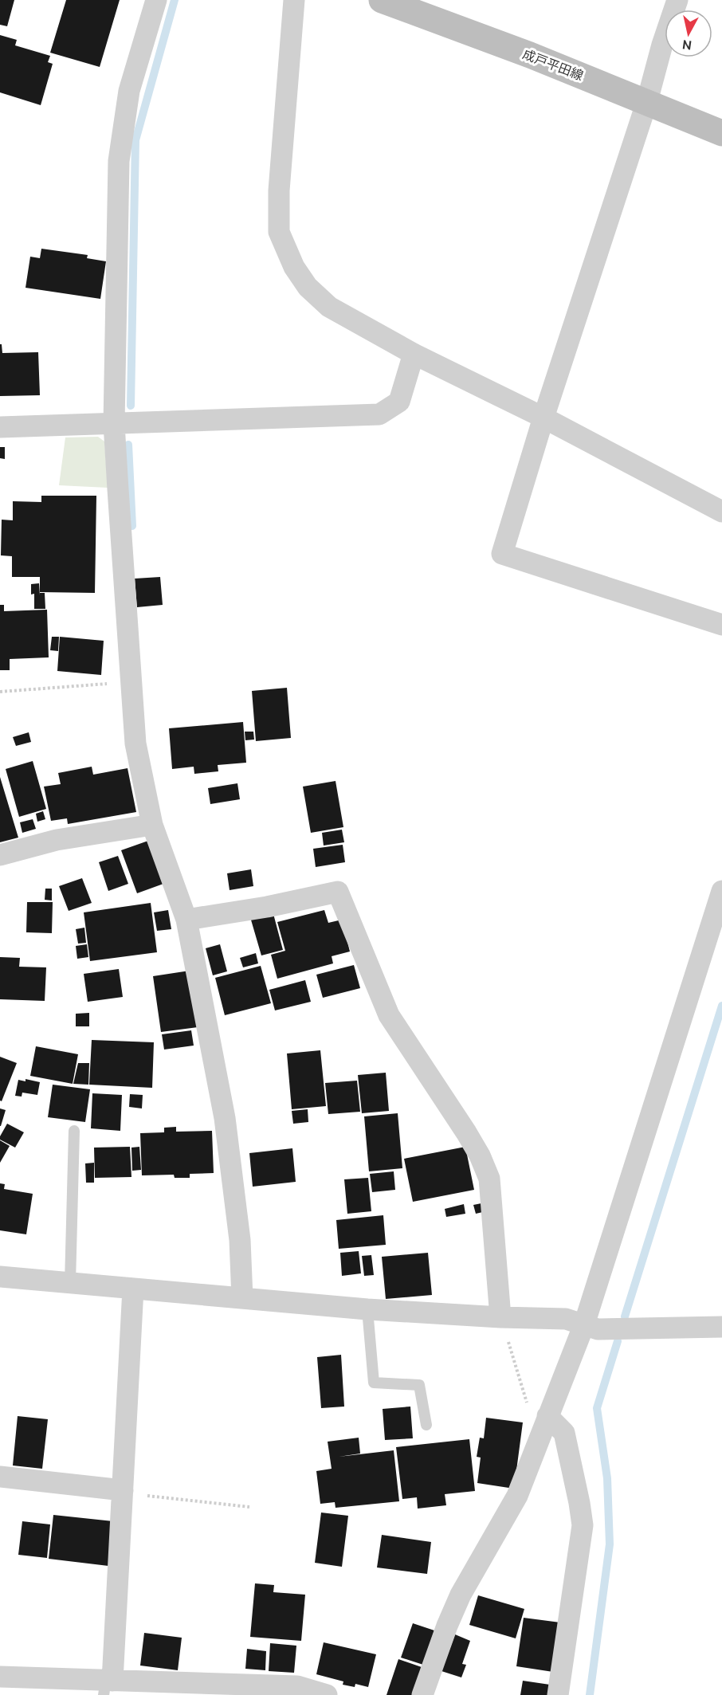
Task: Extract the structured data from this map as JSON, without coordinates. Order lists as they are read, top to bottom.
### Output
{
  "streets": {
    "main road": ["成戸平田線"]
  },
  "north": "bottom"
}
